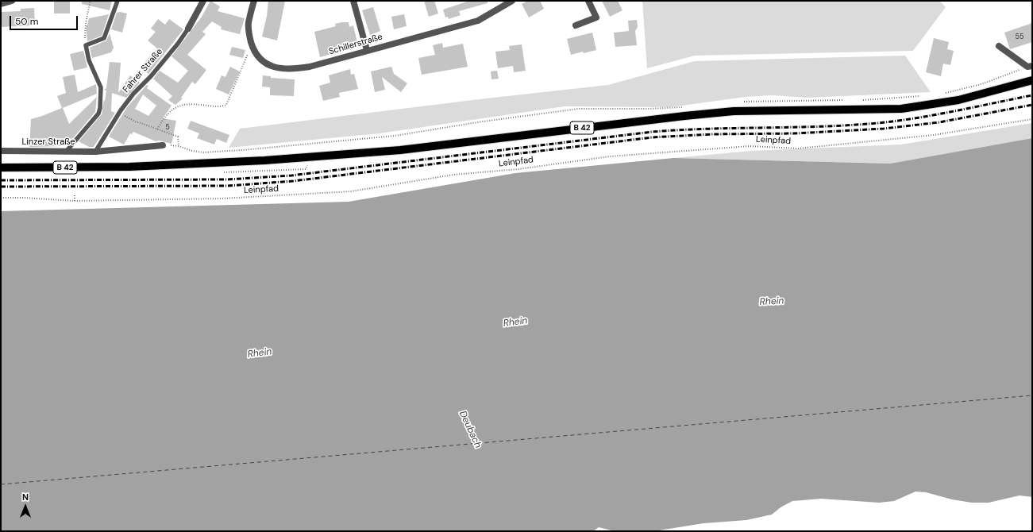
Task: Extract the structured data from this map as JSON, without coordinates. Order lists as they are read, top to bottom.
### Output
{
  "streets": {
    "main road": ["B 42"],
    "street": ["Schillerstraße", "Fahrer Straße", "Linzer Straße"],
    "path": ["Leinpfad"]
  },
  "crossings": [
    ["Fahrer Straße", "Linzer Straße"]
  ],
  "water": ["Rhein", "Deubach"],
  "house_numbers": ["55", "5"],
  "scale_bar": "50 m",
  "north": "top"
}
